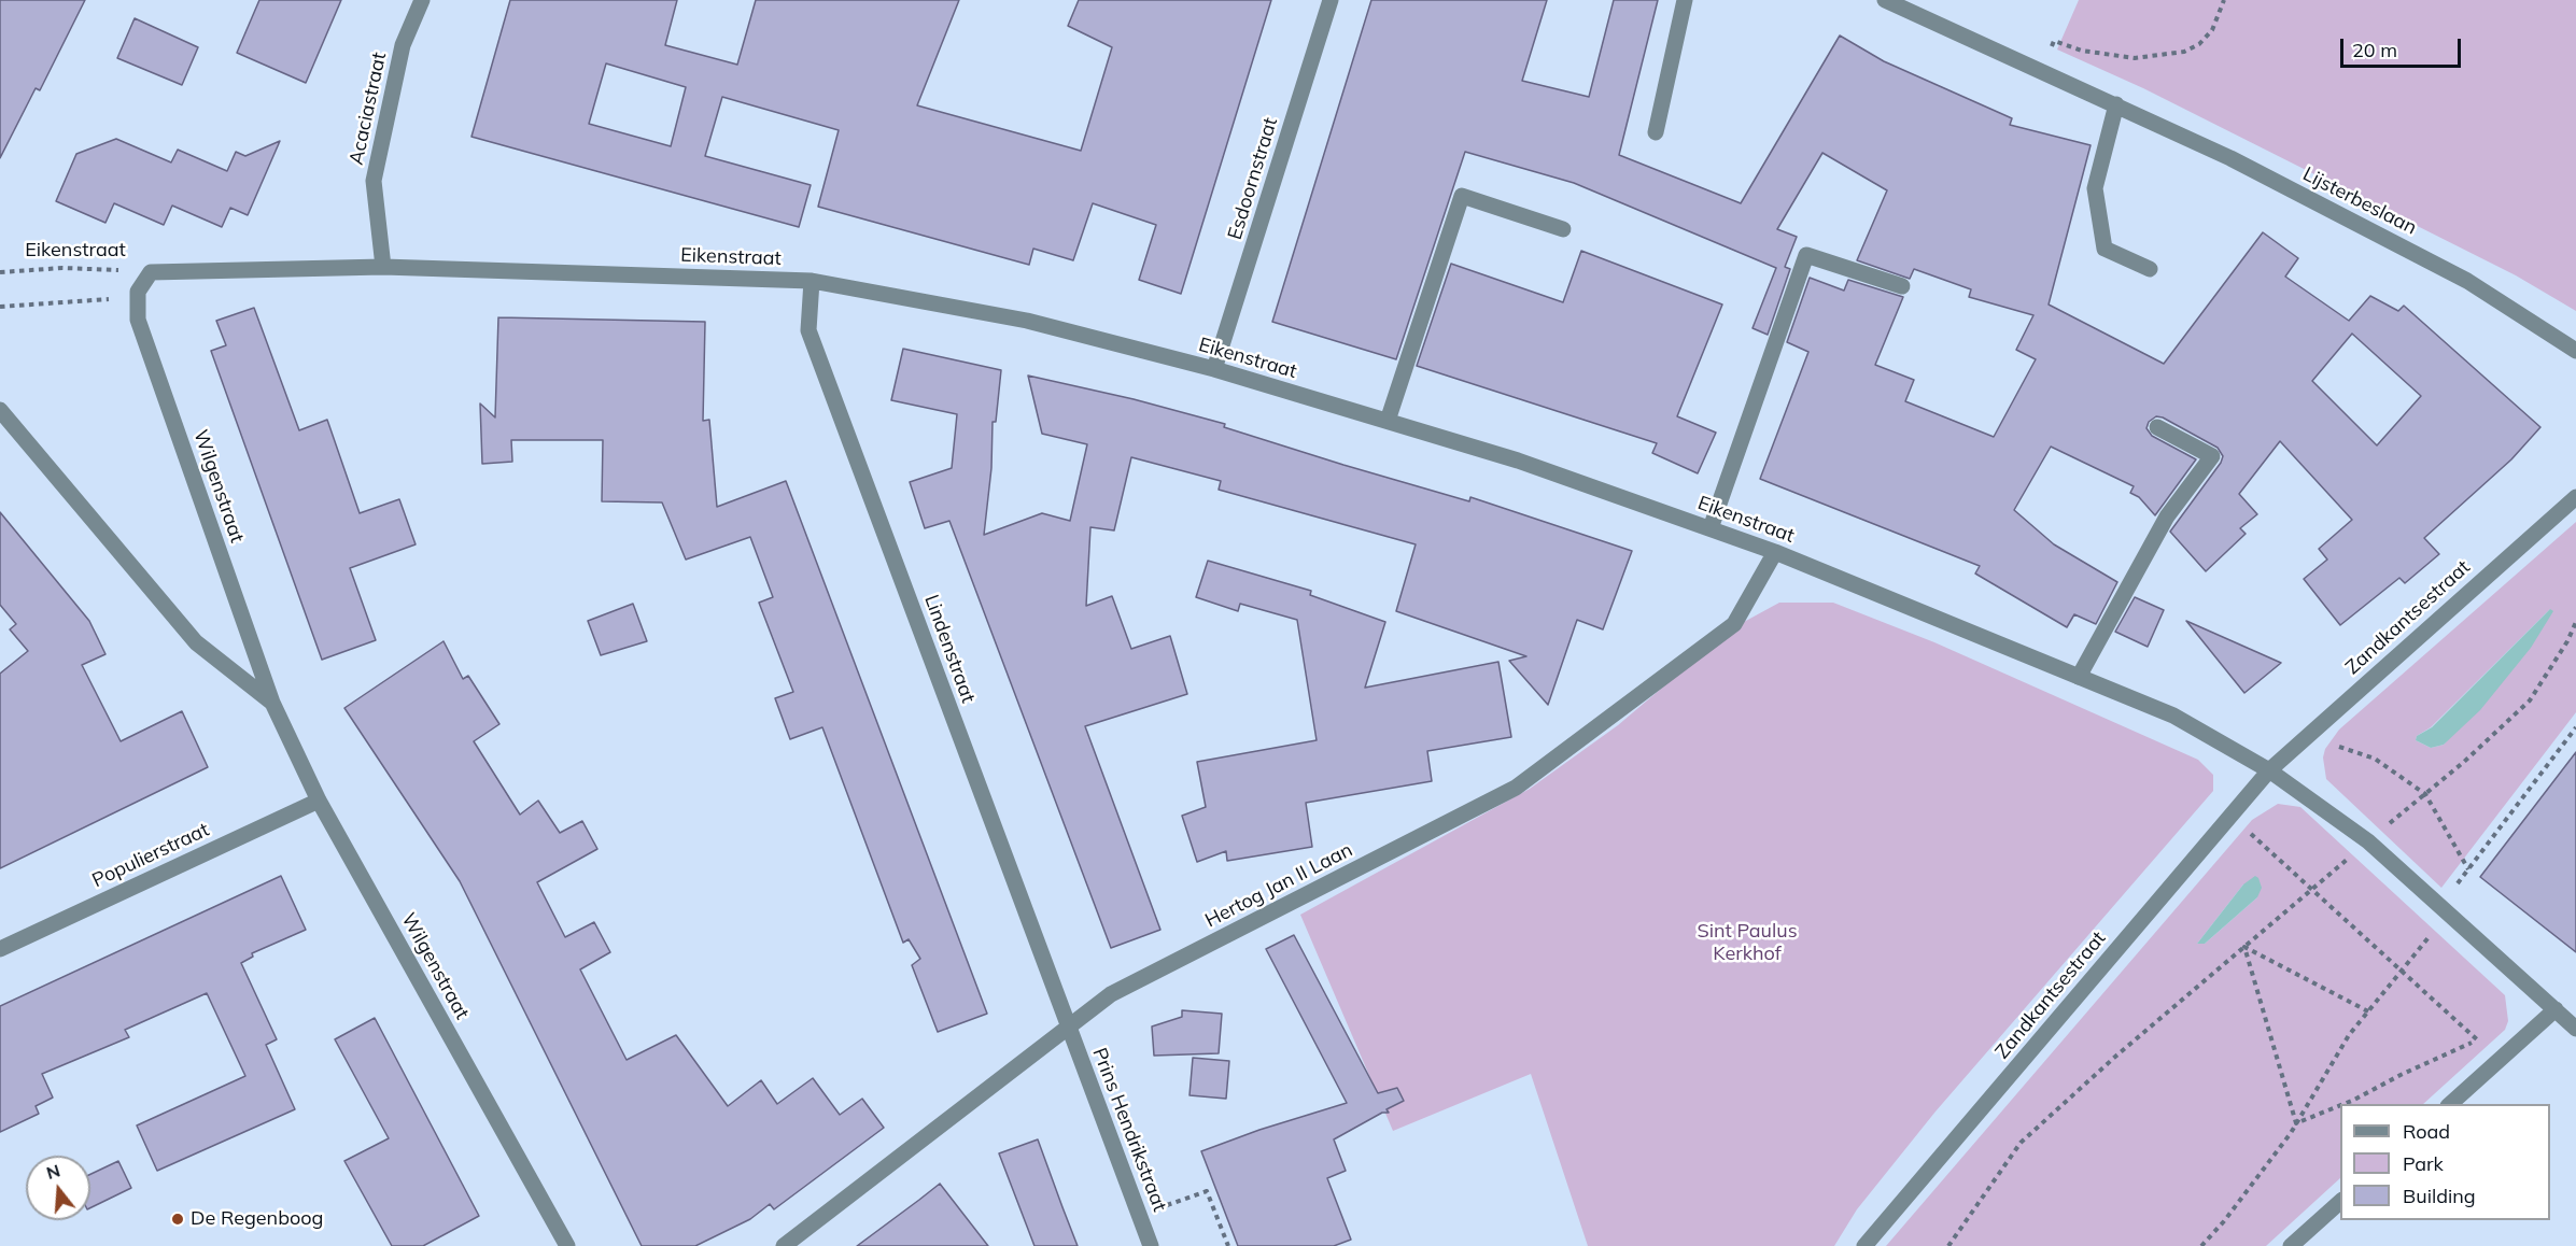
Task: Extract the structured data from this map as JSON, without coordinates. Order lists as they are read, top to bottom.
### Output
{
  "streets": {
    "street": [
      "Acaciastraat",
      "Esdoornstraat",
      "Lijsterbeslaan",
      "Eikenstraat",
      "Wilgenstraat",
      "Zandkantsestraat",
      "Lindenstraat",
      "Populierstraat",
      "Hertog Jan II Laan",
      "Prins Hendrikstraat"
    ]
  },
  "crossings": [
    ["Acaciastraat", "Eikenstraat"],
    ["Esdoornstraat", "Eikenstraat"],
    ["Eikenstraat", "Wilgenstraat"],
    ["Eikenstraat", "Zandkantsestraat"],
    ["Eikenstraat", "Lindenstraat"],
    ["Eikenstraat", "Hertog Jan II Laan"],
    ["Wilgenstraat", "Populierstraat"],
    ["Lindenstraat", "Hertog Jan II Laan"],
    ["Lindenstraat", "Prins Hendrikstraat"],
    ["Hertog Jan II Laan", "Prins Hendrikstraat"]
  ],
  "parks": ["Sint Paulus Kerkhof"],
  "places": ["De Regenboog"],
  "legend": ["Road", "Park", "Building"],
  "scale_bar": "20 m",
  "north": "top"
}
